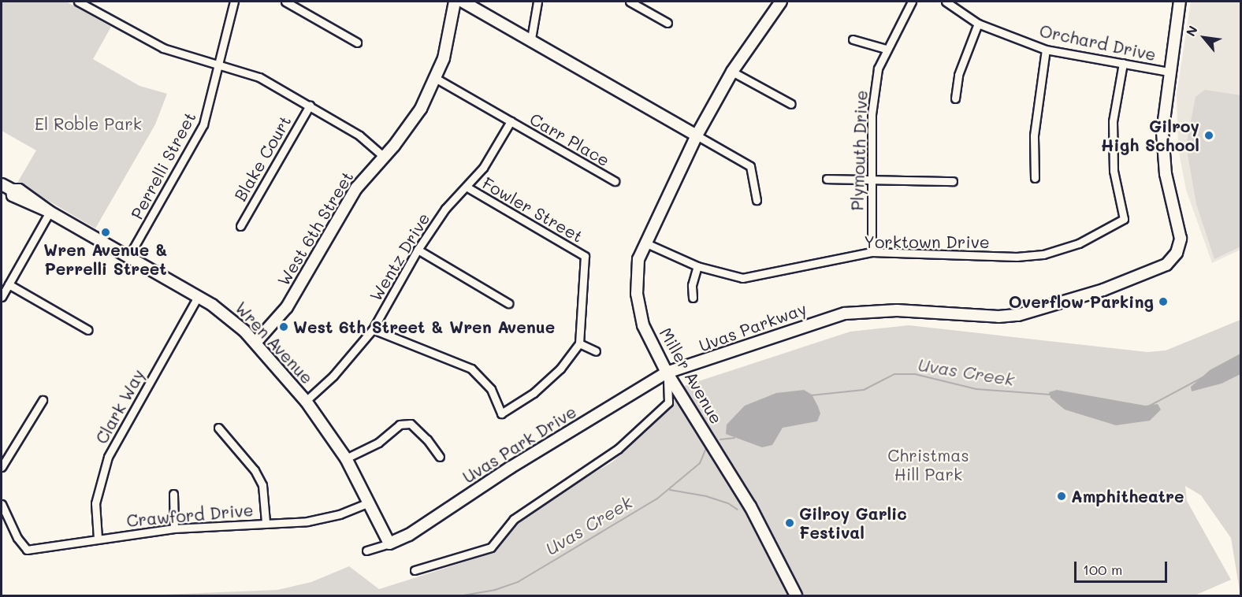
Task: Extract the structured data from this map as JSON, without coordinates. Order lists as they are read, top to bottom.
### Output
{
  "streets": {
    "street": [
      "Orchard Drive",
      "Carr Place",
      "Plymouth Drive",
      "Blake Court",
      "Perrelli Street",
      "Fowler Street",
      "West 6th Street",
      "Yorktown Drive",
      "Wentz Drive",
      "Uvas Parkway",
      "Wren Avenue",
      "Miller Avenue",
      "Clark Way",
      "Uvas Park Drive",
      "Crawford Drive"
    ]
  },
  "crossings": [
    ["Orchard Drive", "Yorktown Drive"],
    ["Orchard Drive", "Uvas Parkway"],
    ["Carr Place", "West 6th Street"],
    ["Carr Place", "Wentz Drive"],
    ["Plymouth Drive", "Yorktown Drive"],
    ["Perrelli Street", "Wren Avenue"],
    ["Fowler Street", "Wentz Drive"],
    ["West 6th Street", "Wren Avenue"],
    ["Yorktown Drive", "Miller Avenue"],
    ["Wentz Drive", "Wren Avenue"],
    ["Uvas Parkway", "Miller Avenue"],
    ["Uvas Parkway", "Uvas Park Drive"],
    ["Wren Avenue", "Clark Way"],
    ["Wren Avenue", "Uvas Park Drive"],
    ["Wren Avenue", "Crawford Drive"],
    ["Miller Avenue", "Uvas Park Drive"],
    ["Clark Way", "Crawford Drive"]
  ],
  "water": ["Uvas Creek"],
  "parks": ["El Roble Park", "Christmas Hill Park"],
  "places": [
    "Gilroy High School",
    "Wren Avenue & Perrelli Street",
    "Overflow Parking",
    "West 6th Street & Wren Avenue",
    "Amphitheatre",
    "Gilroy Garlic Festival"
  ],
  "scale_bar": "100 m",
  "north": "top left"
}
